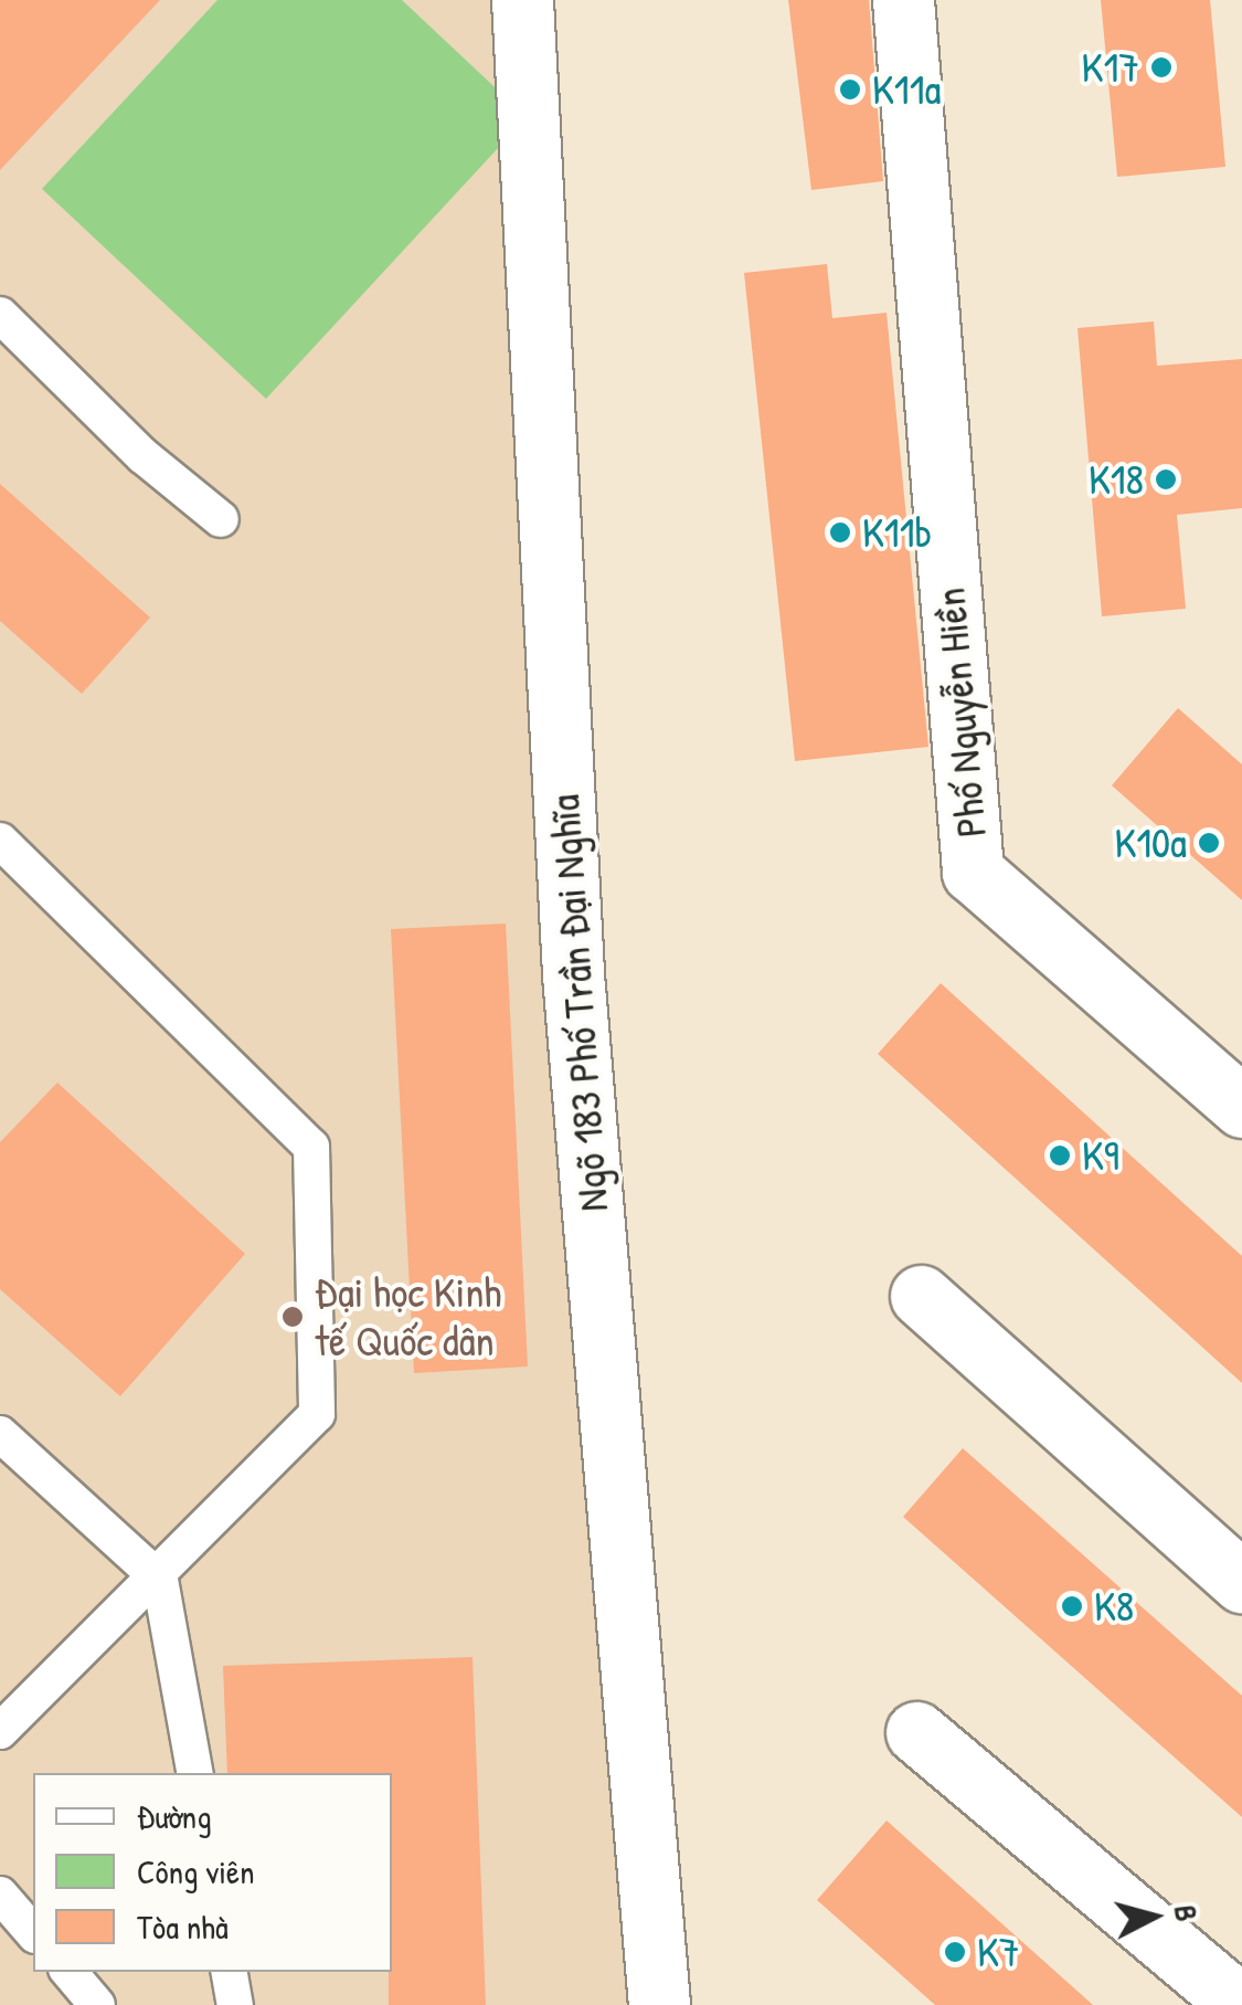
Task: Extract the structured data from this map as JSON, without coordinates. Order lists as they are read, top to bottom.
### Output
{
  "streets": {
    "street": ["Phố Nguyễn Hiền", "Ngõ 183 Phố Trần Đại Nghĩa"]
  },
  "places": [
    "K17",
    "K11a",
    "K18",
    "K11b",
    "K10a",
    "K9",
    "Đại học Kinh tế Quốc dân",
    "K8",
    "K7"
  ],
  "legend": ["Đường", "Công viên", "Tòa nhà"],
  "north": "right"
}
